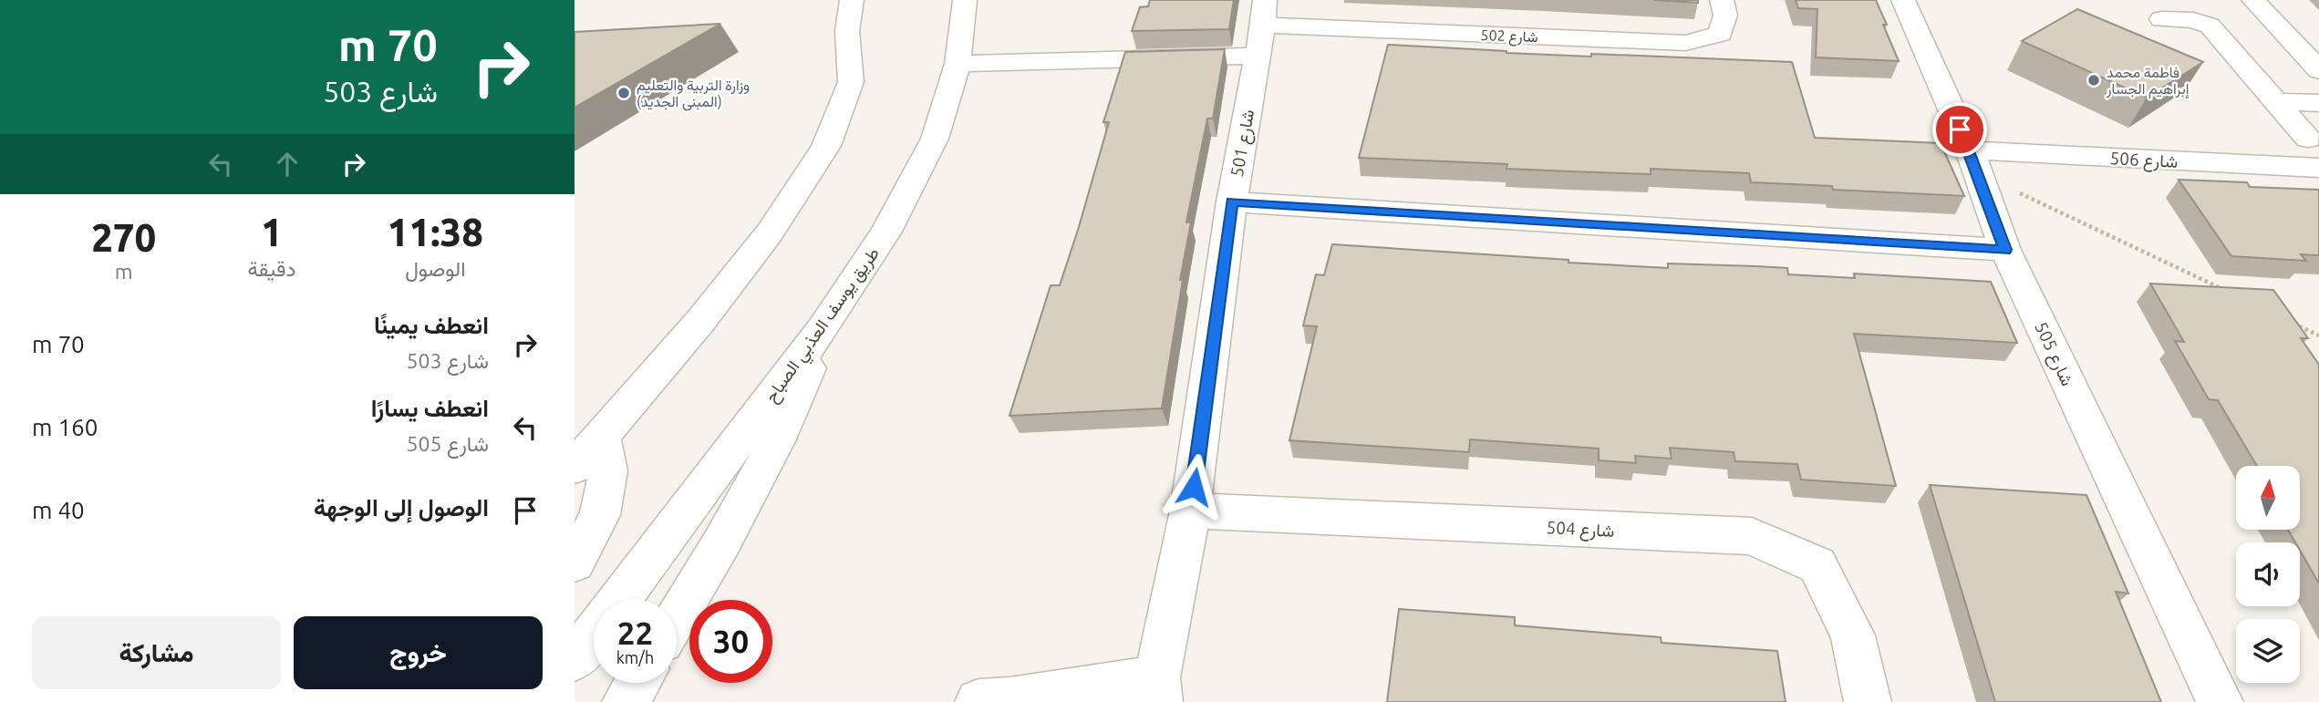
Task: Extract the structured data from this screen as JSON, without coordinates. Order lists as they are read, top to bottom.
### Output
{
  "streets": {
    "street": [
      "شارع 502",
      "شارع 501",
      "شارع 506",
      "طريق يوسف العذبي الصباح",
      "شارع 505",
      "شارع 504"
    ]
  },
  "crossings": [
    ["شارع 502", "شارع 501"],
    ["شارع 501", "شارع 504"],
    ["شارع 506", "شارع 505"]
  ],
  "places": ["فاطمة محمد إبراهيم الجسار", "وزارة التربية والتعليم (المبنى الجديد)"],
  "north": "top",
  "page": {
    "turn": ["70 m", "شارع 503"],
    "eta": [
      "11:38",
      "الوصول",
      "1",
      "دقيقة",
      "270",
      "m"
    ],
    "list": [
      {
        "name": "انعطف يمينًا",
        "note": "شارع 503",
        "value": "70 m"
      },
      {
        "name": "انعطف يسارًا",
        "note": "شارع 505",
        "value": "160 m"
      },
      {
        "name": "الوصول إلى الوجهة",
        "value": "40 m"
      }
    ],
    "speed": "22 km/h",
    "limit": "30",
    "buttons": ["خروج", "مشاركة"]
  }
}
